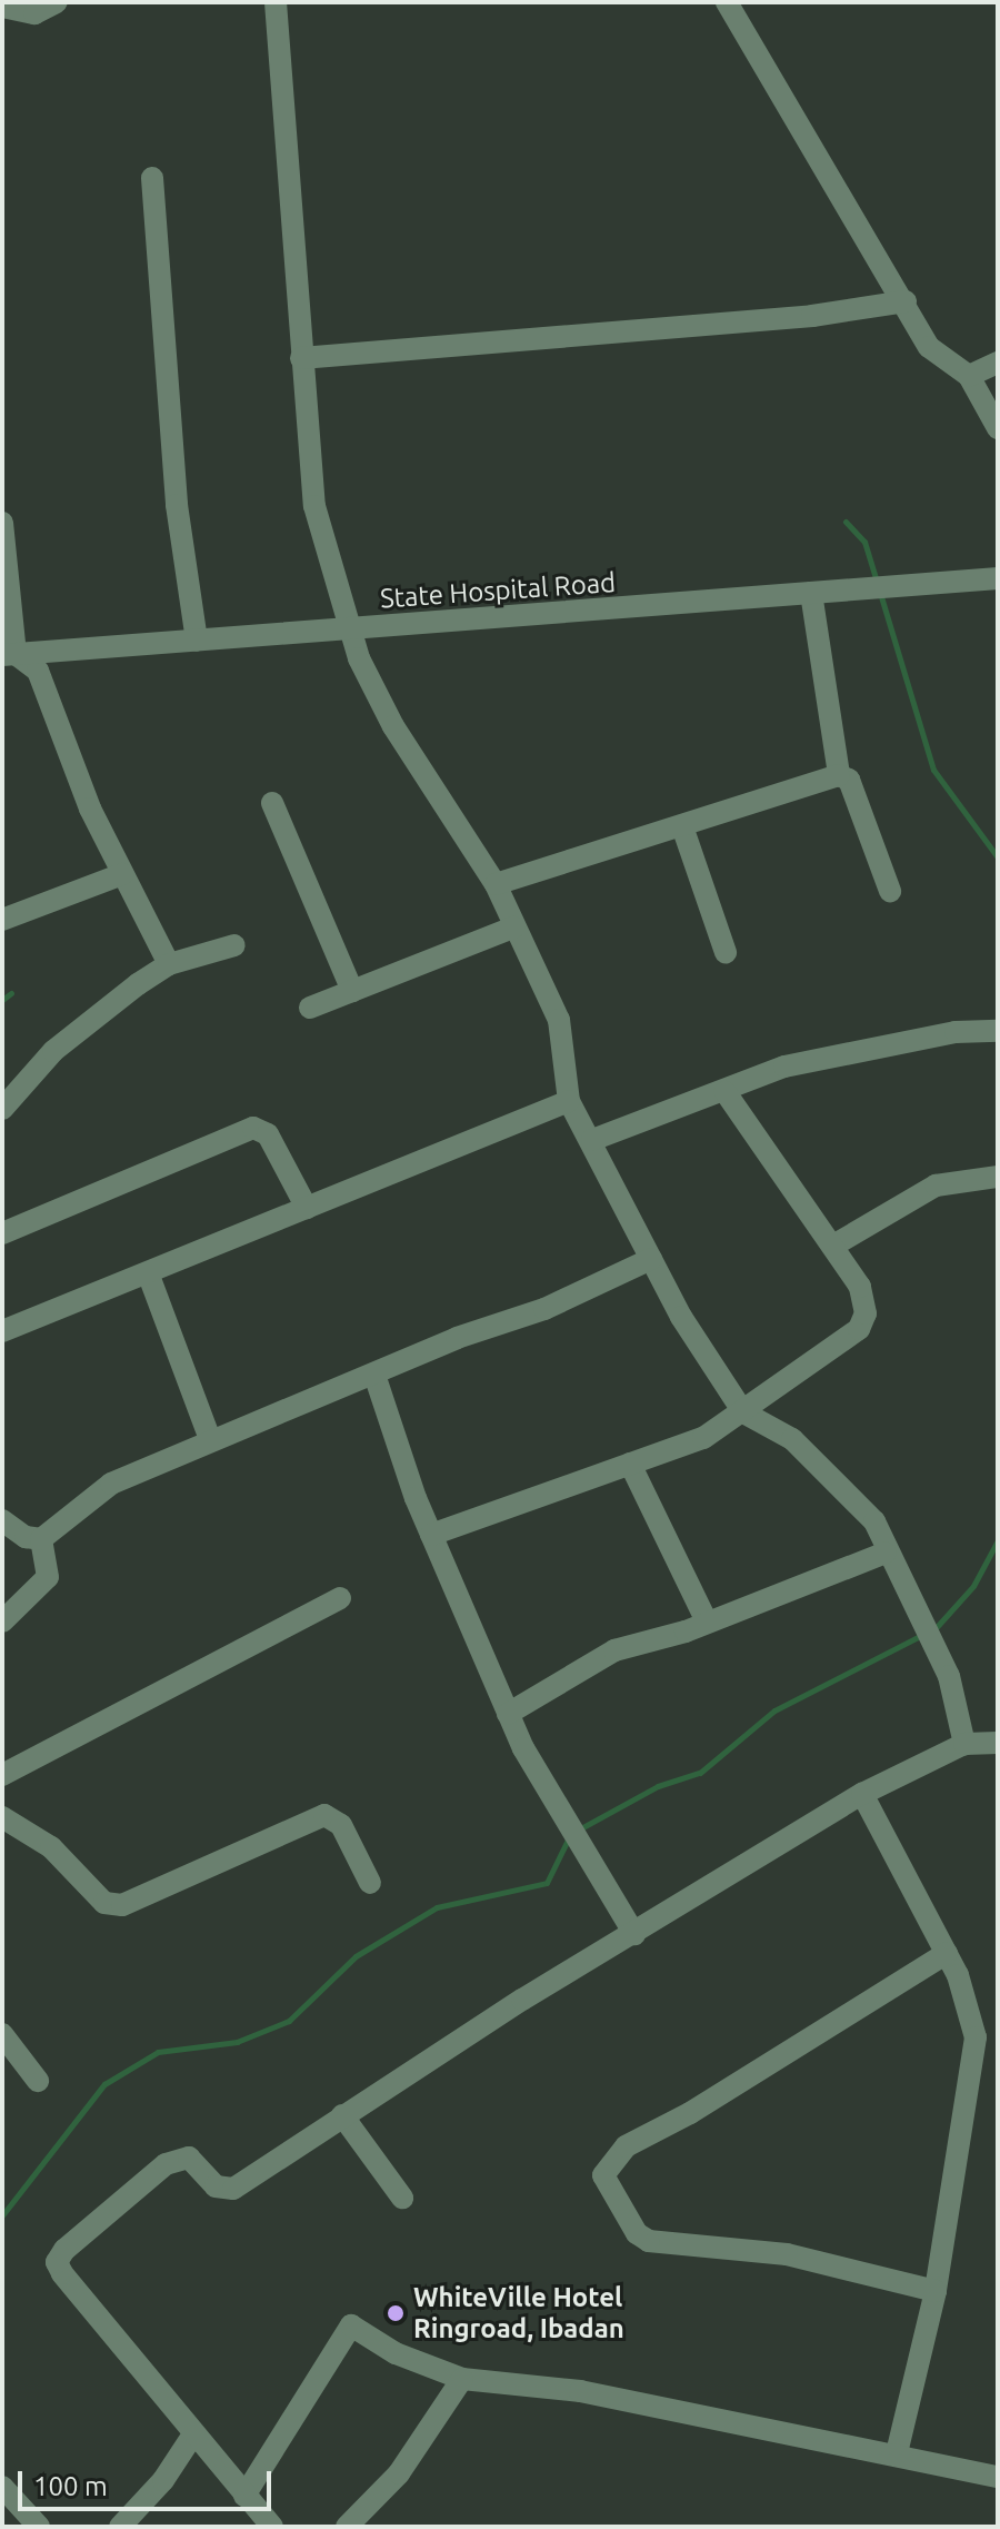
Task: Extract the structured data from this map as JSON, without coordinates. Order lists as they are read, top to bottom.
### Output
{
  "streets": {
    "street": ["State Hospital Road"]
  },
  "places": ["WhiteVille Hotel Ringroad, Ibadan"],
  "scale_bar": "100 m"
}
